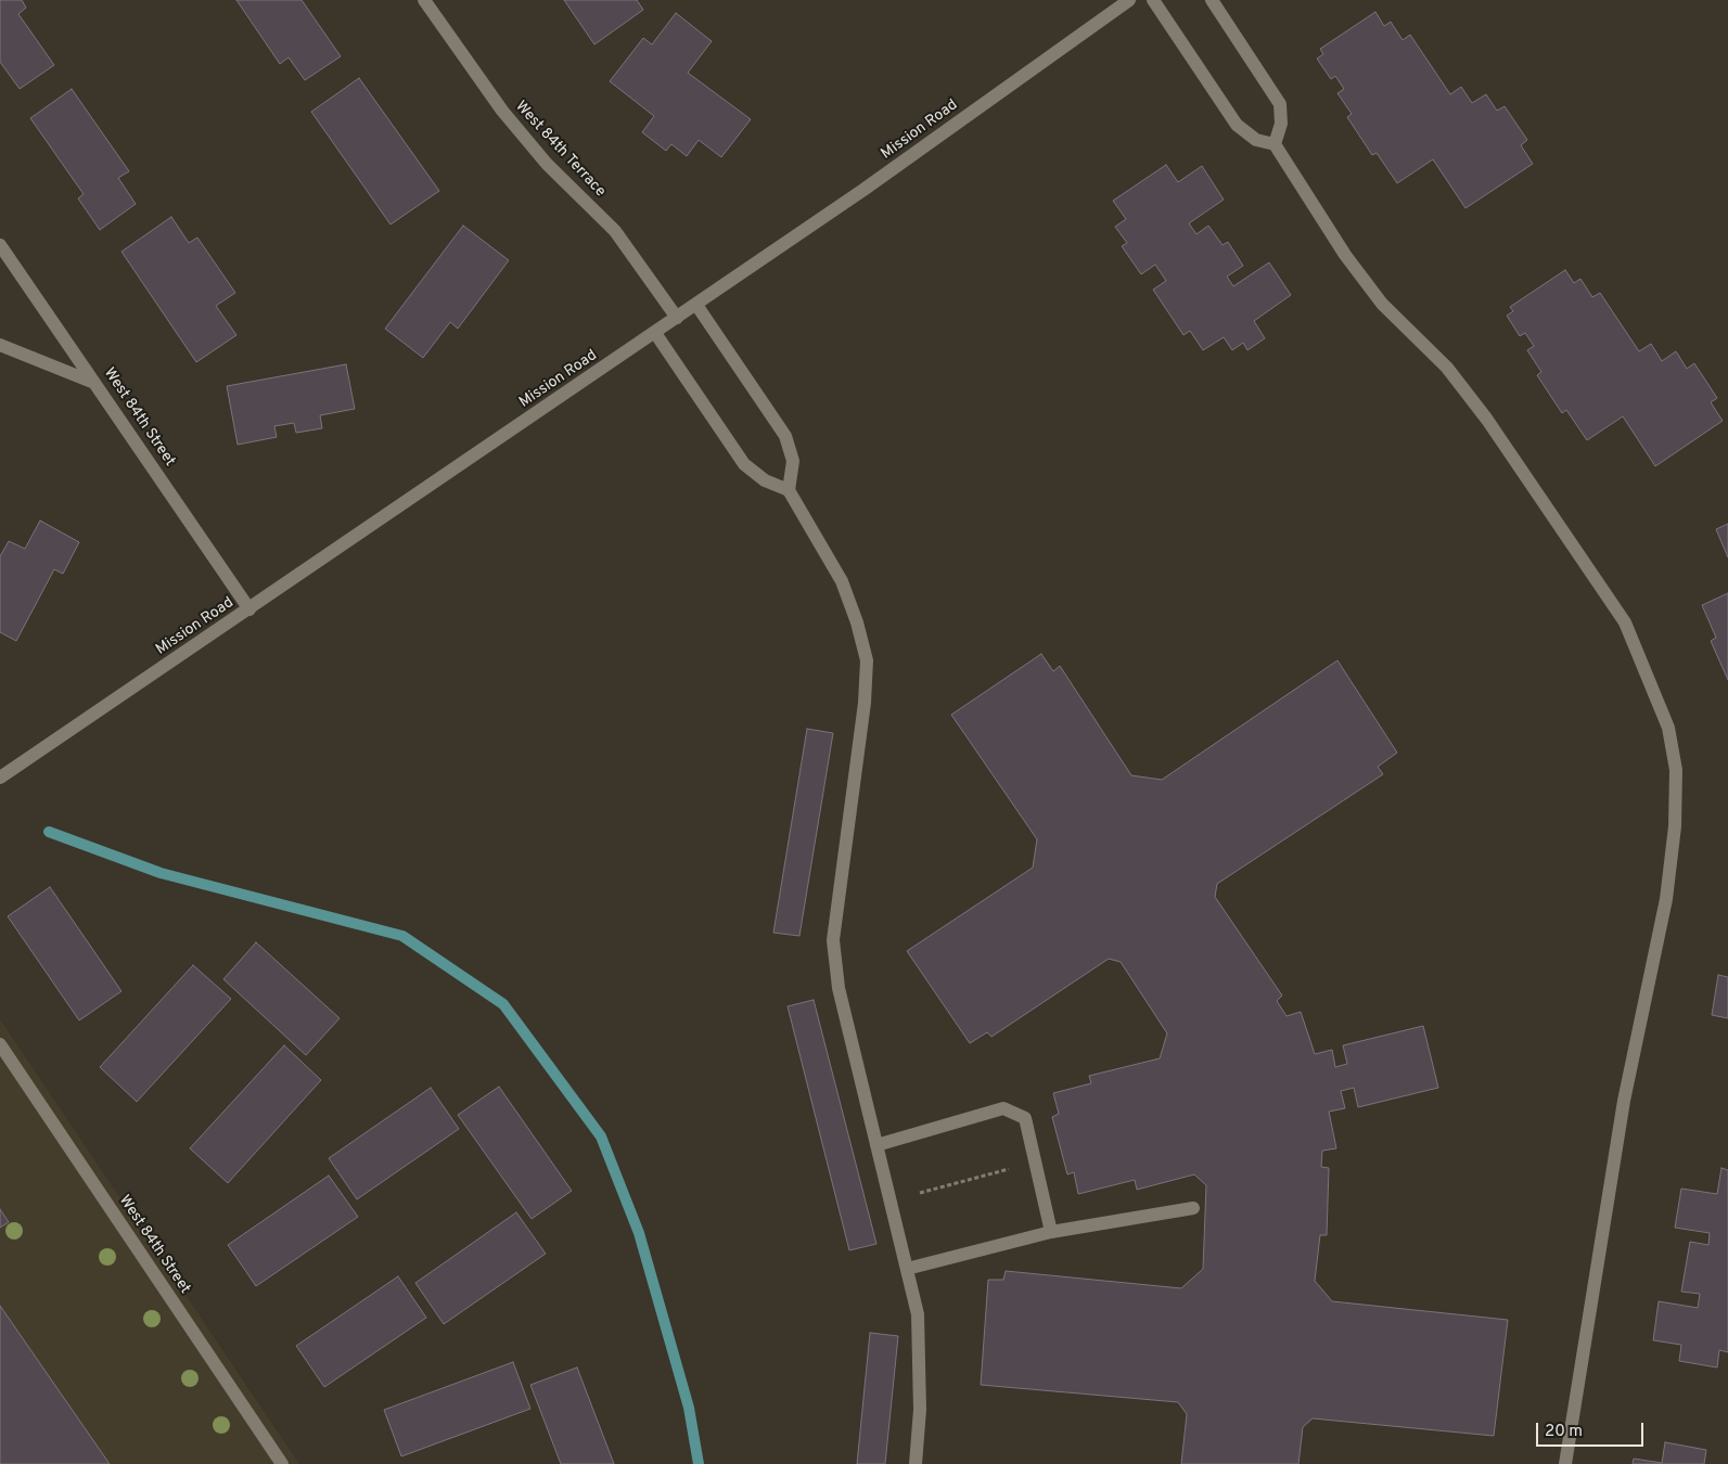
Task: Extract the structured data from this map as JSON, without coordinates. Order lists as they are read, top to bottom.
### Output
{
  "streets": {
    "street": ["Mission Road", "West 84th Terrace", "West 84th Street"]
  },
  "crossings": [
    ["Mission Road", "West 84th Terrace"],
    ["Mission Road", "West 84th Street"]
  ],
  "scale_bar": "20 m"
}
